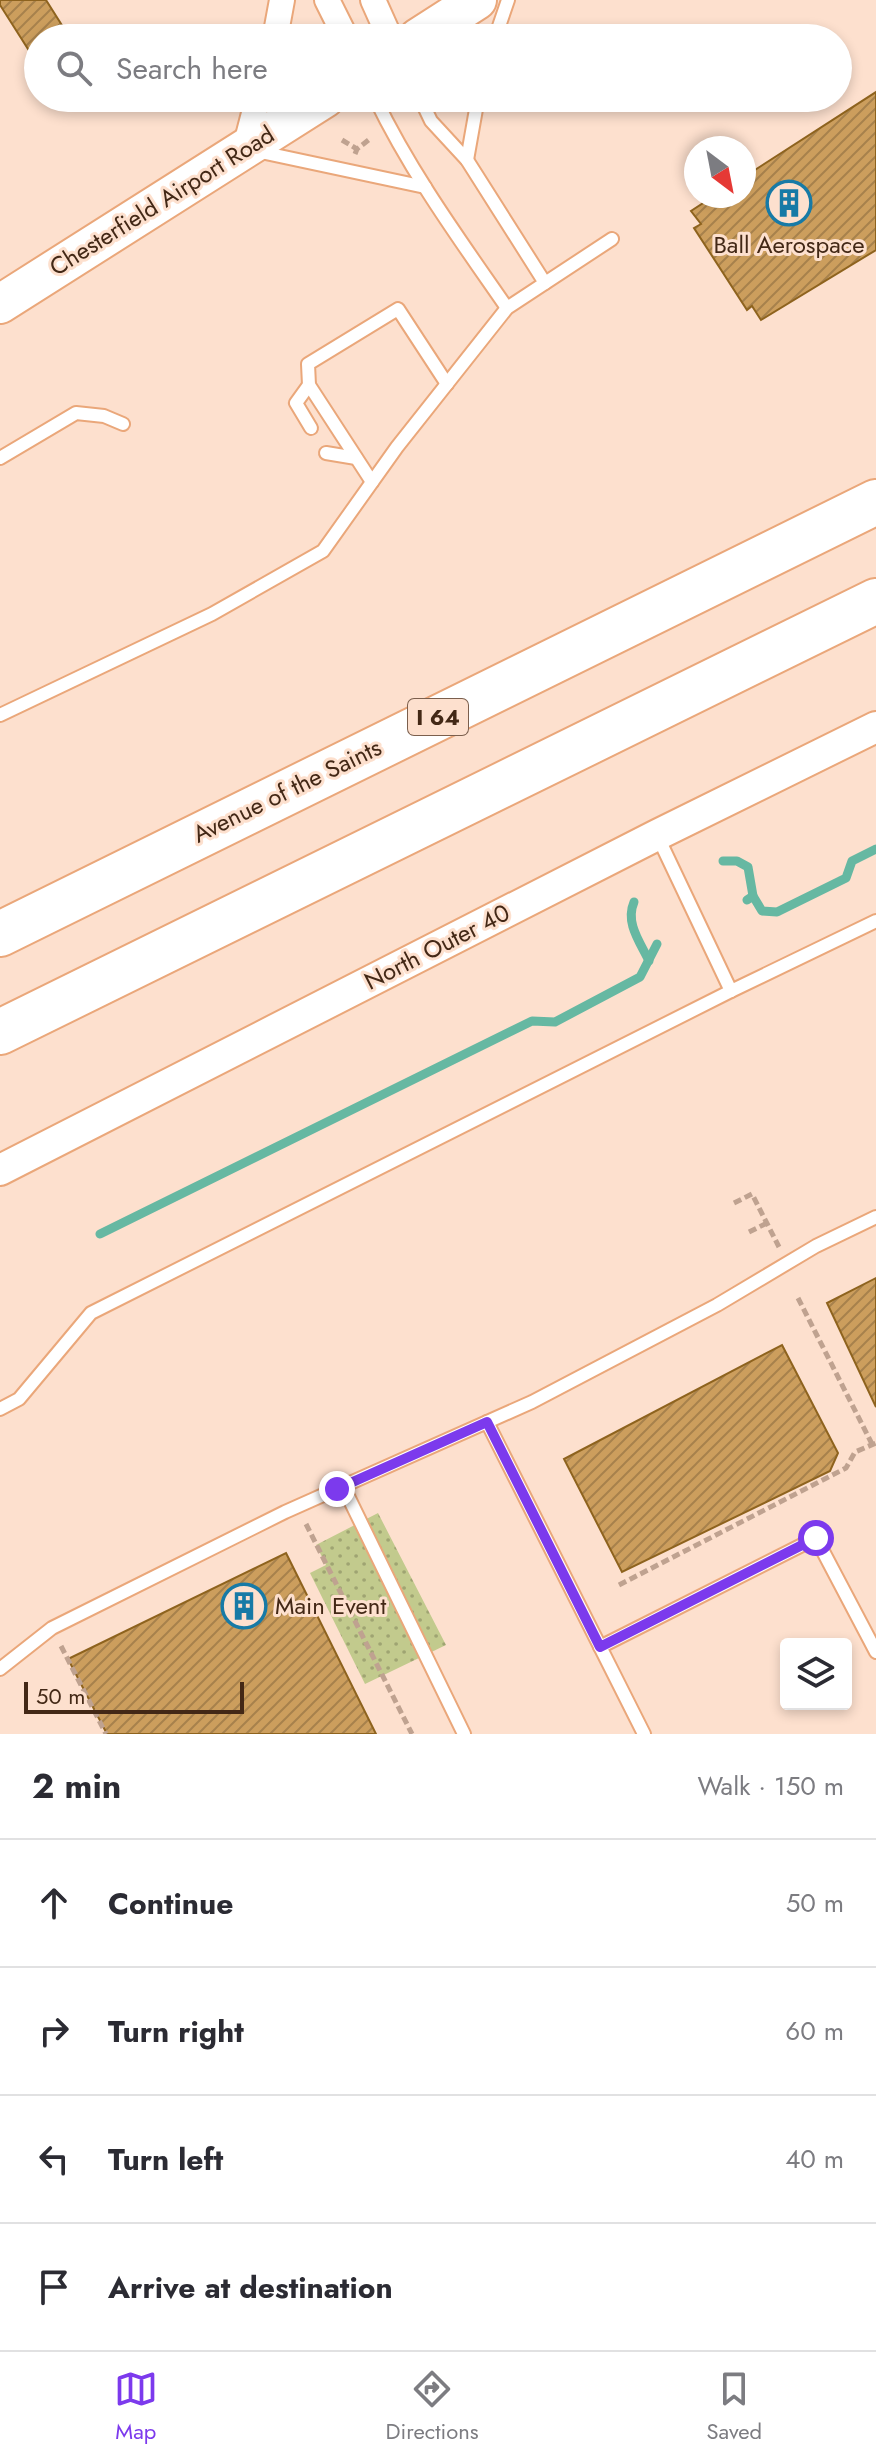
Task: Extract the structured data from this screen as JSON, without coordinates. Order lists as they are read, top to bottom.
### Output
{
  "streets": {
    "highway": ["I 64", "Avenue of the Saints"],
    "main road": ["Chesterfield Airport Road"],
    "street": ["North Outer 40"]
  },
  "places": {
    "building": ["Ball Aerospace", "Main Event"]
  },
  "scale_bar": "50 m",
  "north": "bottom right",
  "page": {
    "search": "Search here",
    "scale": "50 m",
    "heading": ["2 min", "Walk · 150 m"],
    "list": [
      ["Continue", "50 m"],
      ["Turn right", "60 m"],
      ["Turn left", "40 m"],
      "Arrive at destination"
    ],
    "nav": ["Map", "Directions", "Saved"]
  }
}
